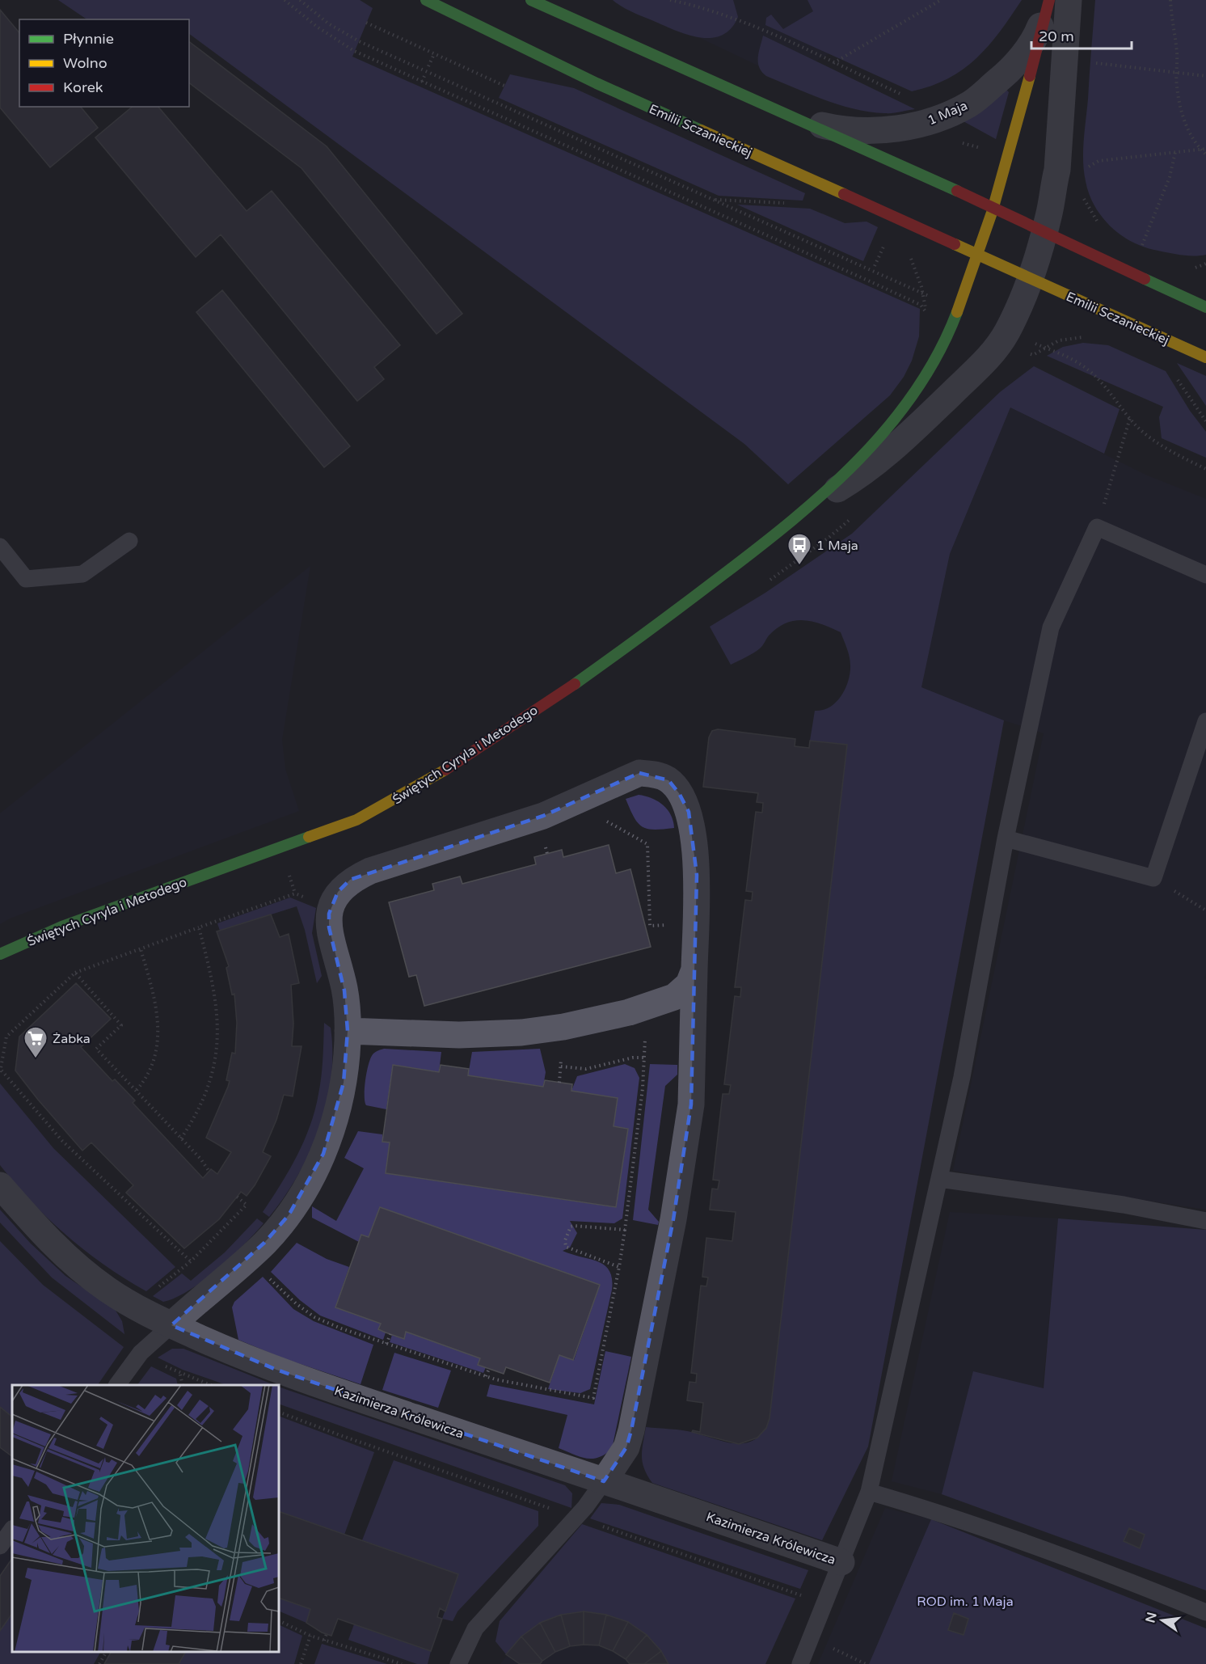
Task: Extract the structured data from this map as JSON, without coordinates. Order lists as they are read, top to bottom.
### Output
{
  "streets": {
    "street": [
      "1 Maja",
      "Emilii Sczanieckiej",
      "Świętych Cyryla i Metodego",
      "Kazimierza Królewicza"
    ]
  },
  "crossings": [
    ["Emilii Sczanieckiej", "Świętych Cyryla i Metodego"]
  ],
  "parks": ["ROD im. 1 Maja"],
  "places": {
    "bus stop": ["1 Maja"],
    "supermarket": ["Żabka"]
  },
  "legend": ["Płynnie", "Wolno", "Korek"],
  "scale_bar": "20 m",
  "north": "left"
}
